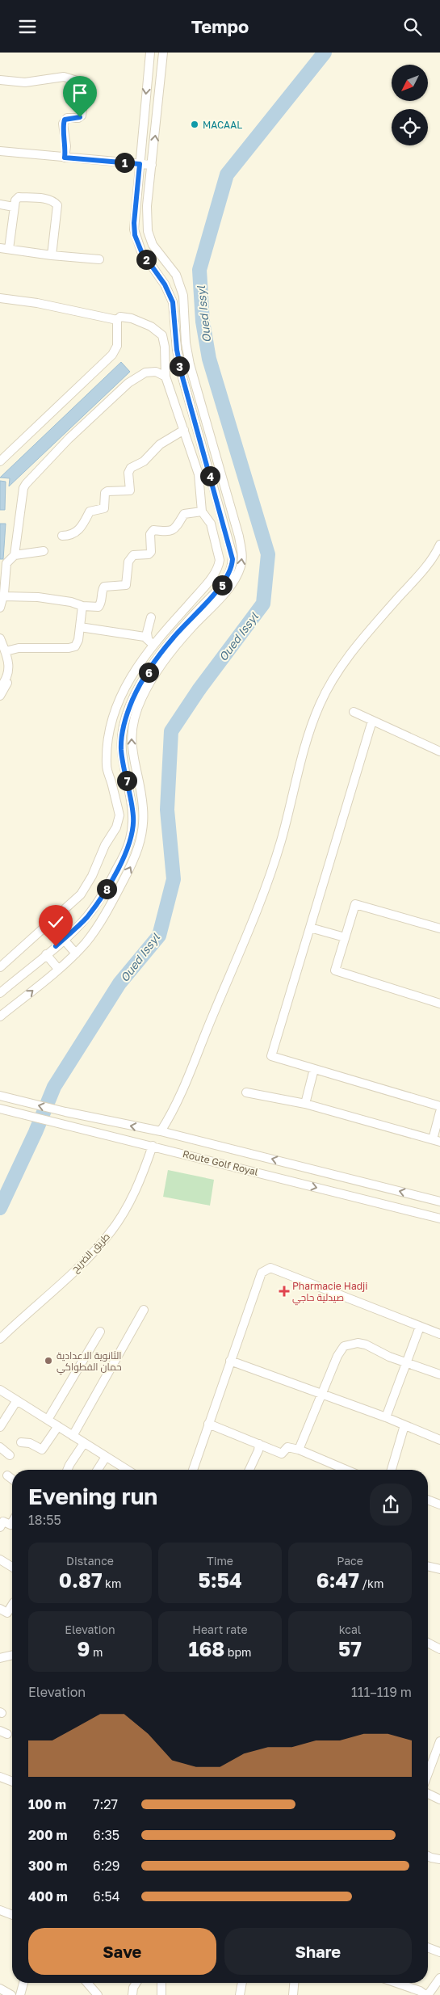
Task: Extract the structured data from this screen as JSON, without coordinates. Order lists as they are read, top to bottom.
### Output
{
  "streets": {
    "street": ["Route Golf Royal", "طريق الضريح"]
  },
  "crossings": [
    ["Route Golf Royal", "طريق الضريح"]
  ],
  "water": ["Oued Issyl"],
  "places": {
    "other": ["MACAAL", "الثانوية الاعدادية حمان الفطواكي"],
    "health": ["Pharmacie Hadji صيدلية حاجي"]
  },
  "north": "bottom left",
  "page": {
    "header": "Tempo",
    "pins": [
      "1",
      "2",
      "3",
      "4",
      "5",
      "6",
      "7",
      "8"
    ],
    "heading": ["Evening run", "18:55"],
    "stats": [
      ["Distance", "0.87 km"],
      ["Time", "5:54"],
      ["Pace", "6:47 /km"],
      ["Elevation", "9 m"],
      ["Heart rate", "168 bpm"],
      ["kcal", "57"]
    ],
    "chart": ["Elevation", "111–119 m"],
    "list": [
      {
        "name": "100 m",
        "note": "7:27"
      },
      {
        "name": "200 m",
        "note": "6:35"
      },
      {
        "name": "300 m",
        "note": "6:29"
      },
      {
        "name": "400 m",
        "note": "6:54"
      }
    ],
    "buttons": ["Save", "Share"]
  }
}
